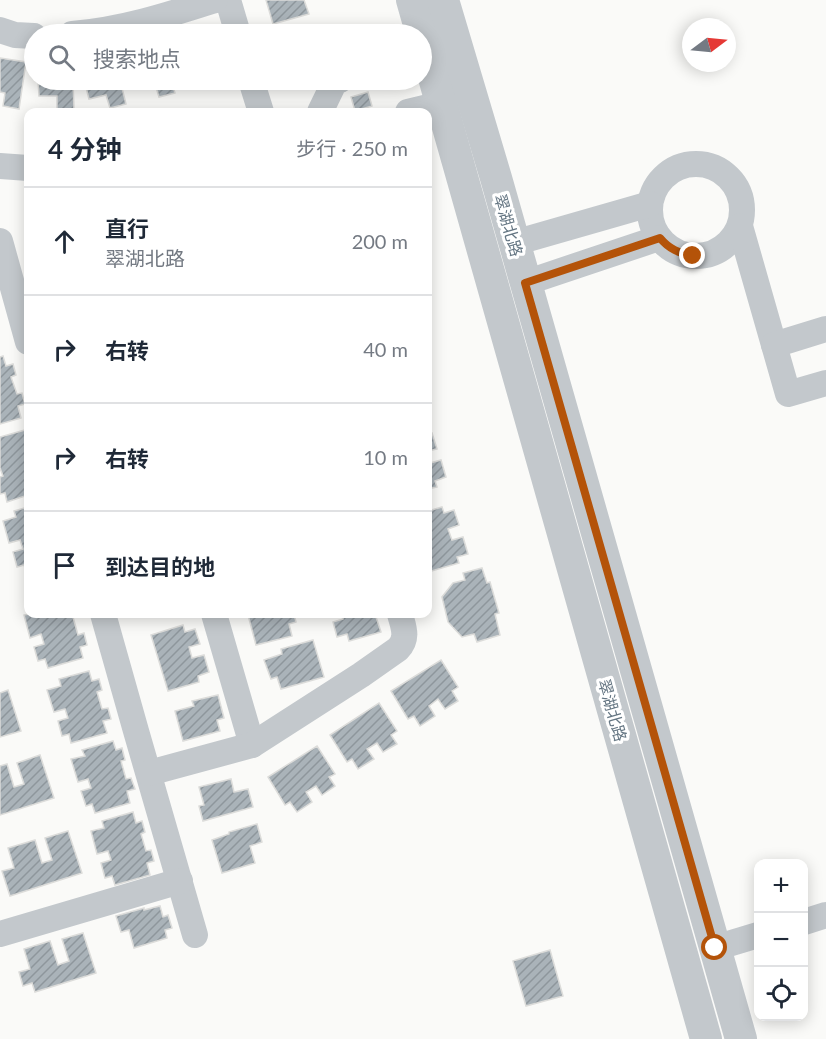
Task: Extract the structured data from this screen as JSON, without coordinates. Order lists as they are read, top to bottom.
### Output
{
  "streets": {
    "street": ["翠湖北路"]
  },
  "north": "right",
  "page": {
    "search": "搜索地点",
    "heading": ["4 分钟", "步行 · 250 m"],
    "list": [
      ["直行", "翠湖北路", "200 m"],
      ["右转", "40 m"],
      ["右转", "10 m"],
      "到达目的地"
    ],
    "map_buttons": ["+", "−"]
  }
}
